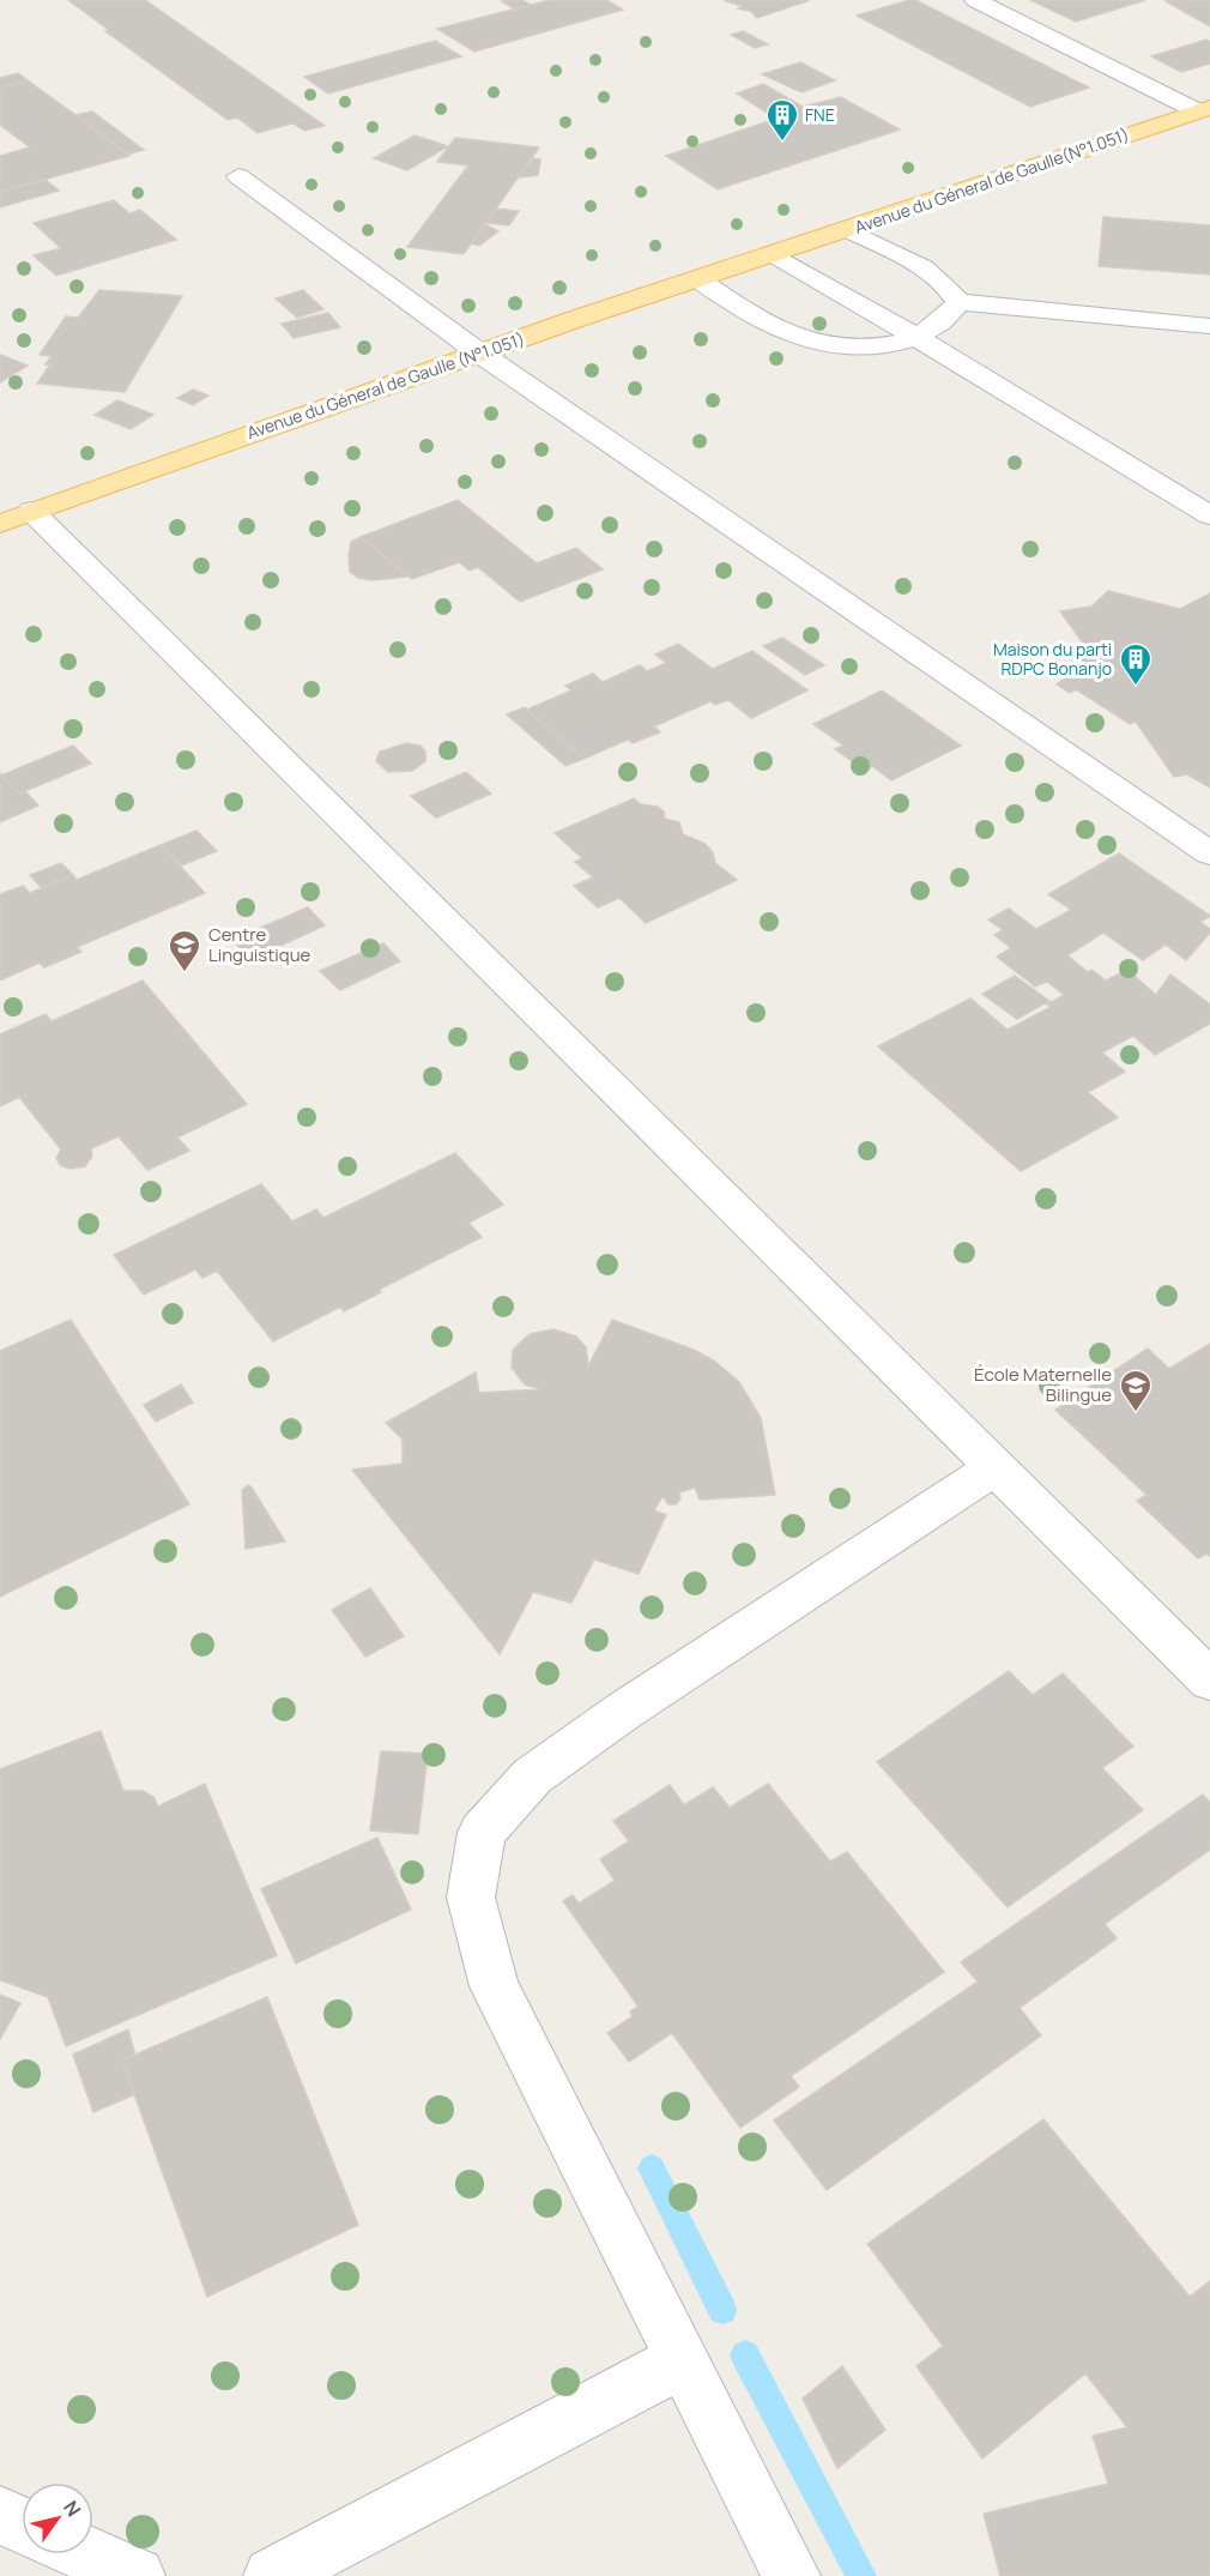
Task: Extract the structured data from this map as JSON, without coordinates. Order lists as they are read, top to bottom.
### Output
{
  "streets": {
    "main road": ["Avenue du Géneral de Gaulle(N°1.051)", "Avenue du Géneral de Gaulle (N°1.051)"]
  },
  "crossings": [
    ["Avenue du Géneral de Gaulle(N°1.051)", "Avenue du Géneral de Gaulle (N°1.051)"]
  ],
  "places": {
    "building": ["FNE", "Maison du parti RDPC Bonanjo"],
    "school or university": ["Centre Linguistique", "École Maternelle Bilingue"]
  },
  "north": "top right"
}
